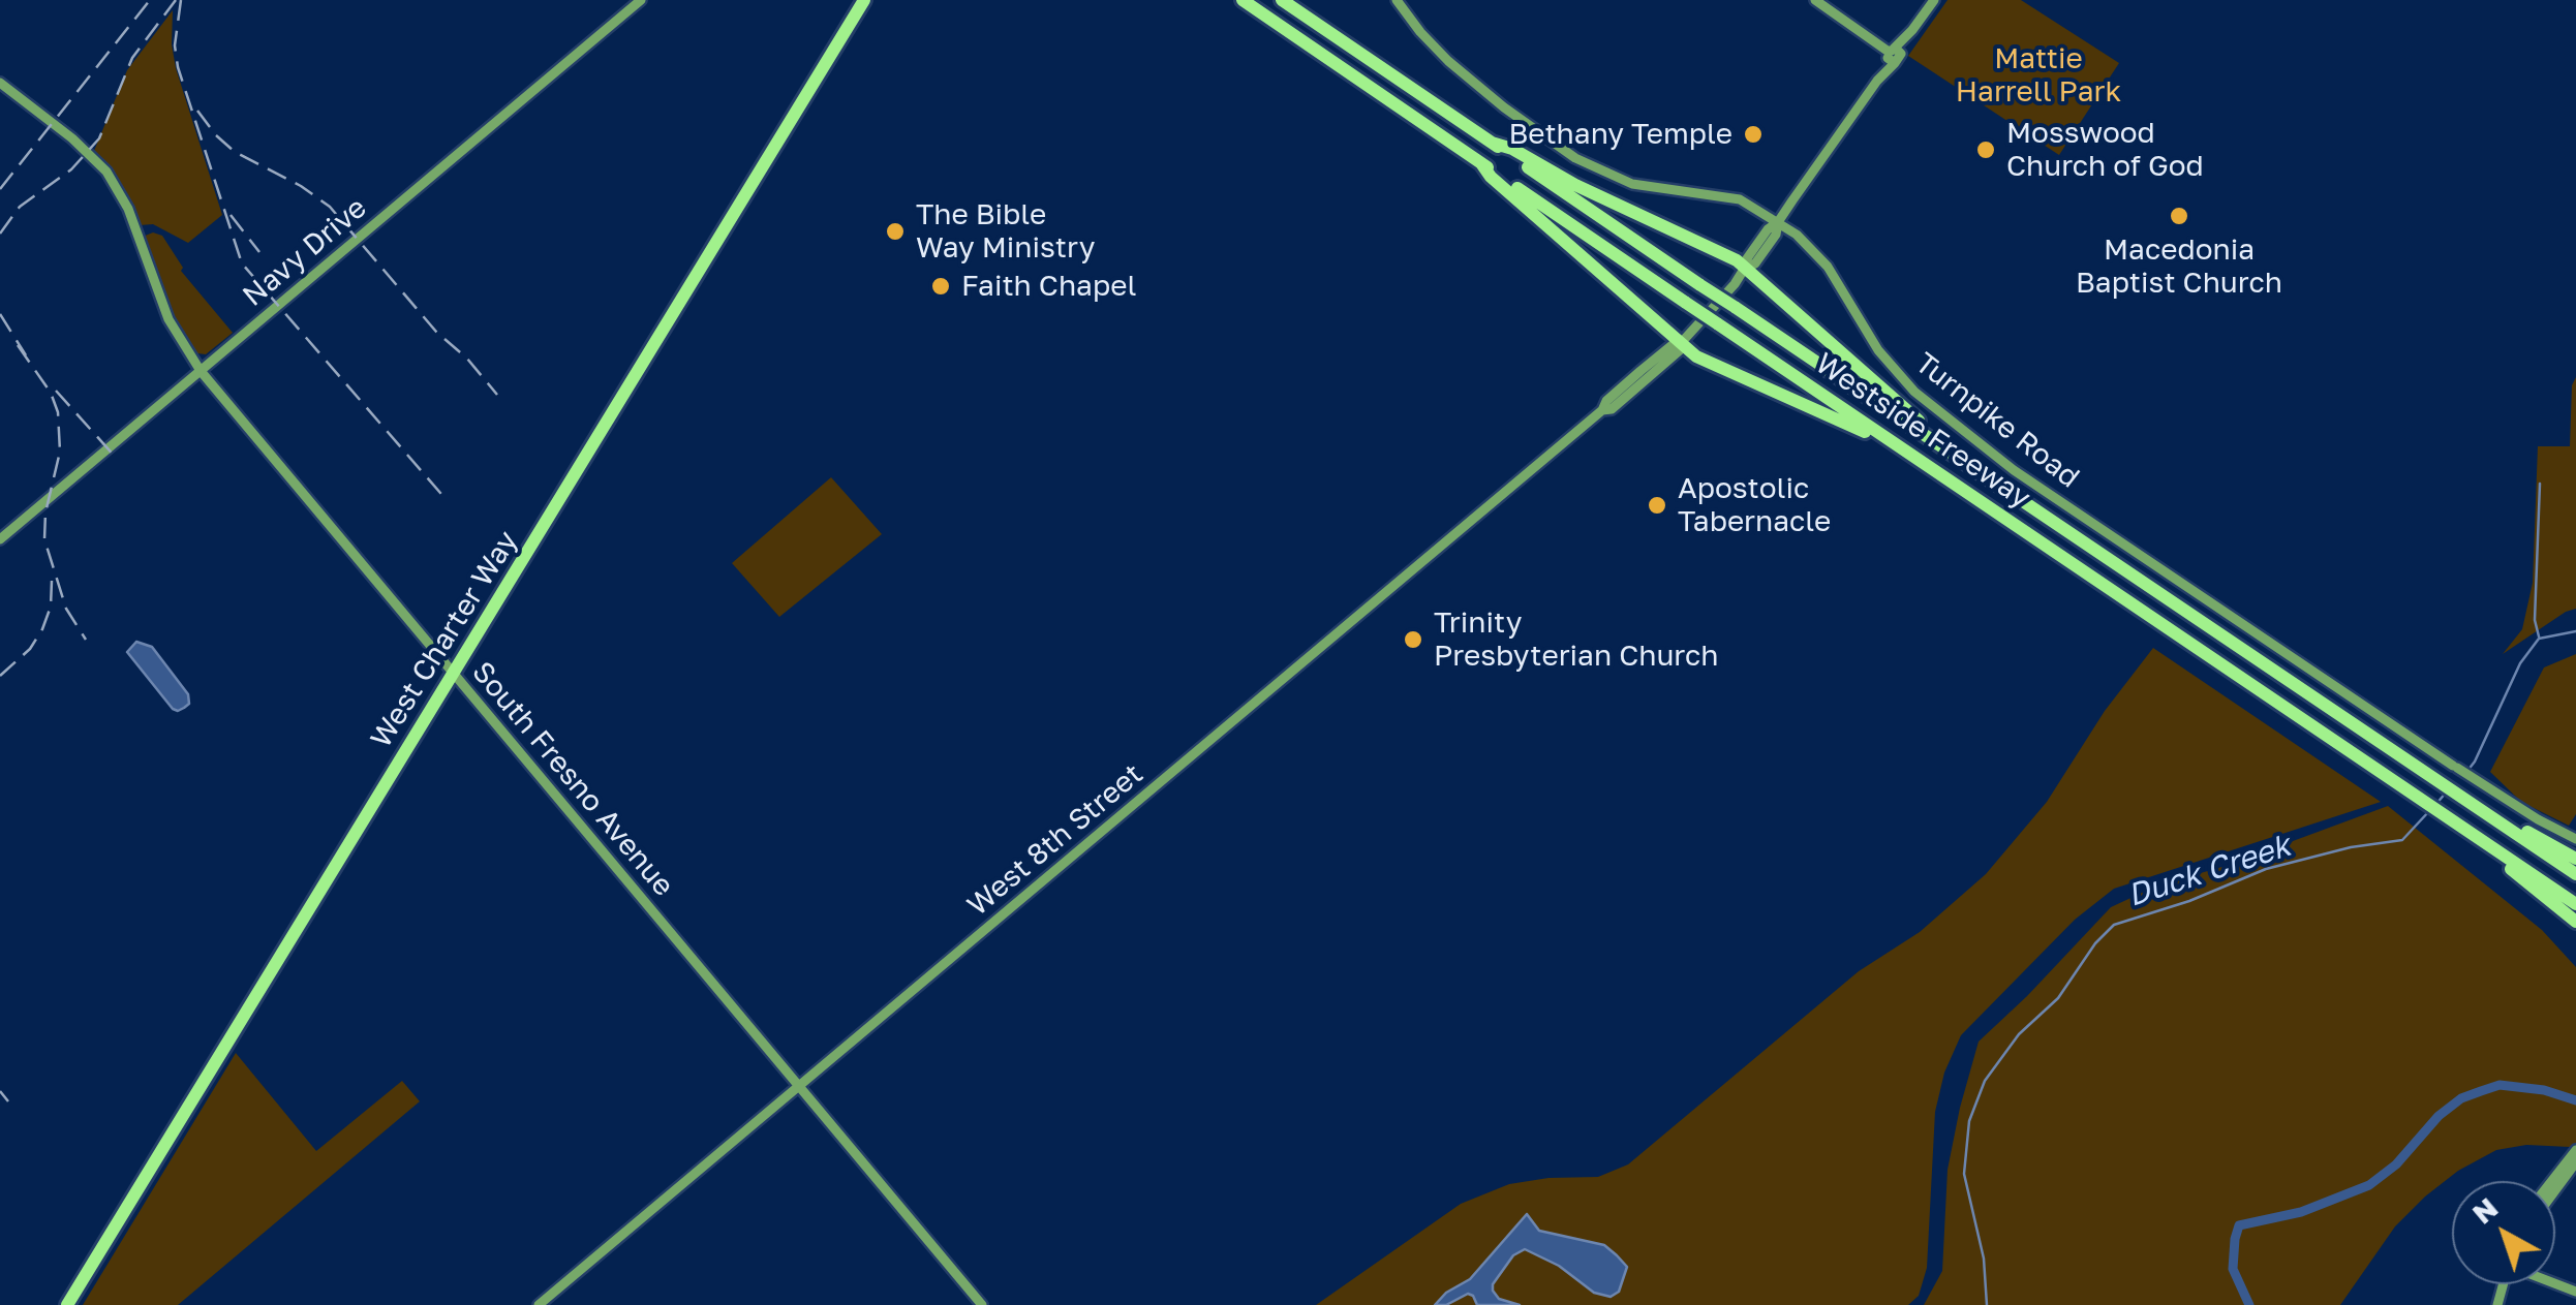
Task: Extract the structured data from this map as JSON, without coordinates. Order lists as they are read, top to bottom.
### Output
{
  "streets": {
    "highway": ["Westside Freeway", "West Charter Way"],
    "street": [
      "Navy Drive",
      "Turnpike Road",
      "South Fresno Avenue",
      "West 8th Street"
    ]
  },
  "crossings": [
    ["Navy Drive", "South Fresno Avenue"],
    ["Turnpike Road", "West 8th Street"],
    ["West Charter Way", "South Fresno Avenue"],
    ["South Fresno Avenue", "West 8th Street"]
  ],
  "water": ["Duck Creek"],
  "parks": ["Mattie Harrell Park"],
  "places": [
    "Bethany Temple",
    "Mosswood Church of God",
    "Macedonia Baptist Church",
    "The Bible Way Ministry",
    "Faith Chapel",
    "Apostolic Tabernacle",
    "Trinity Presbyterian Church"
  ],
  "north": "top left"
}
